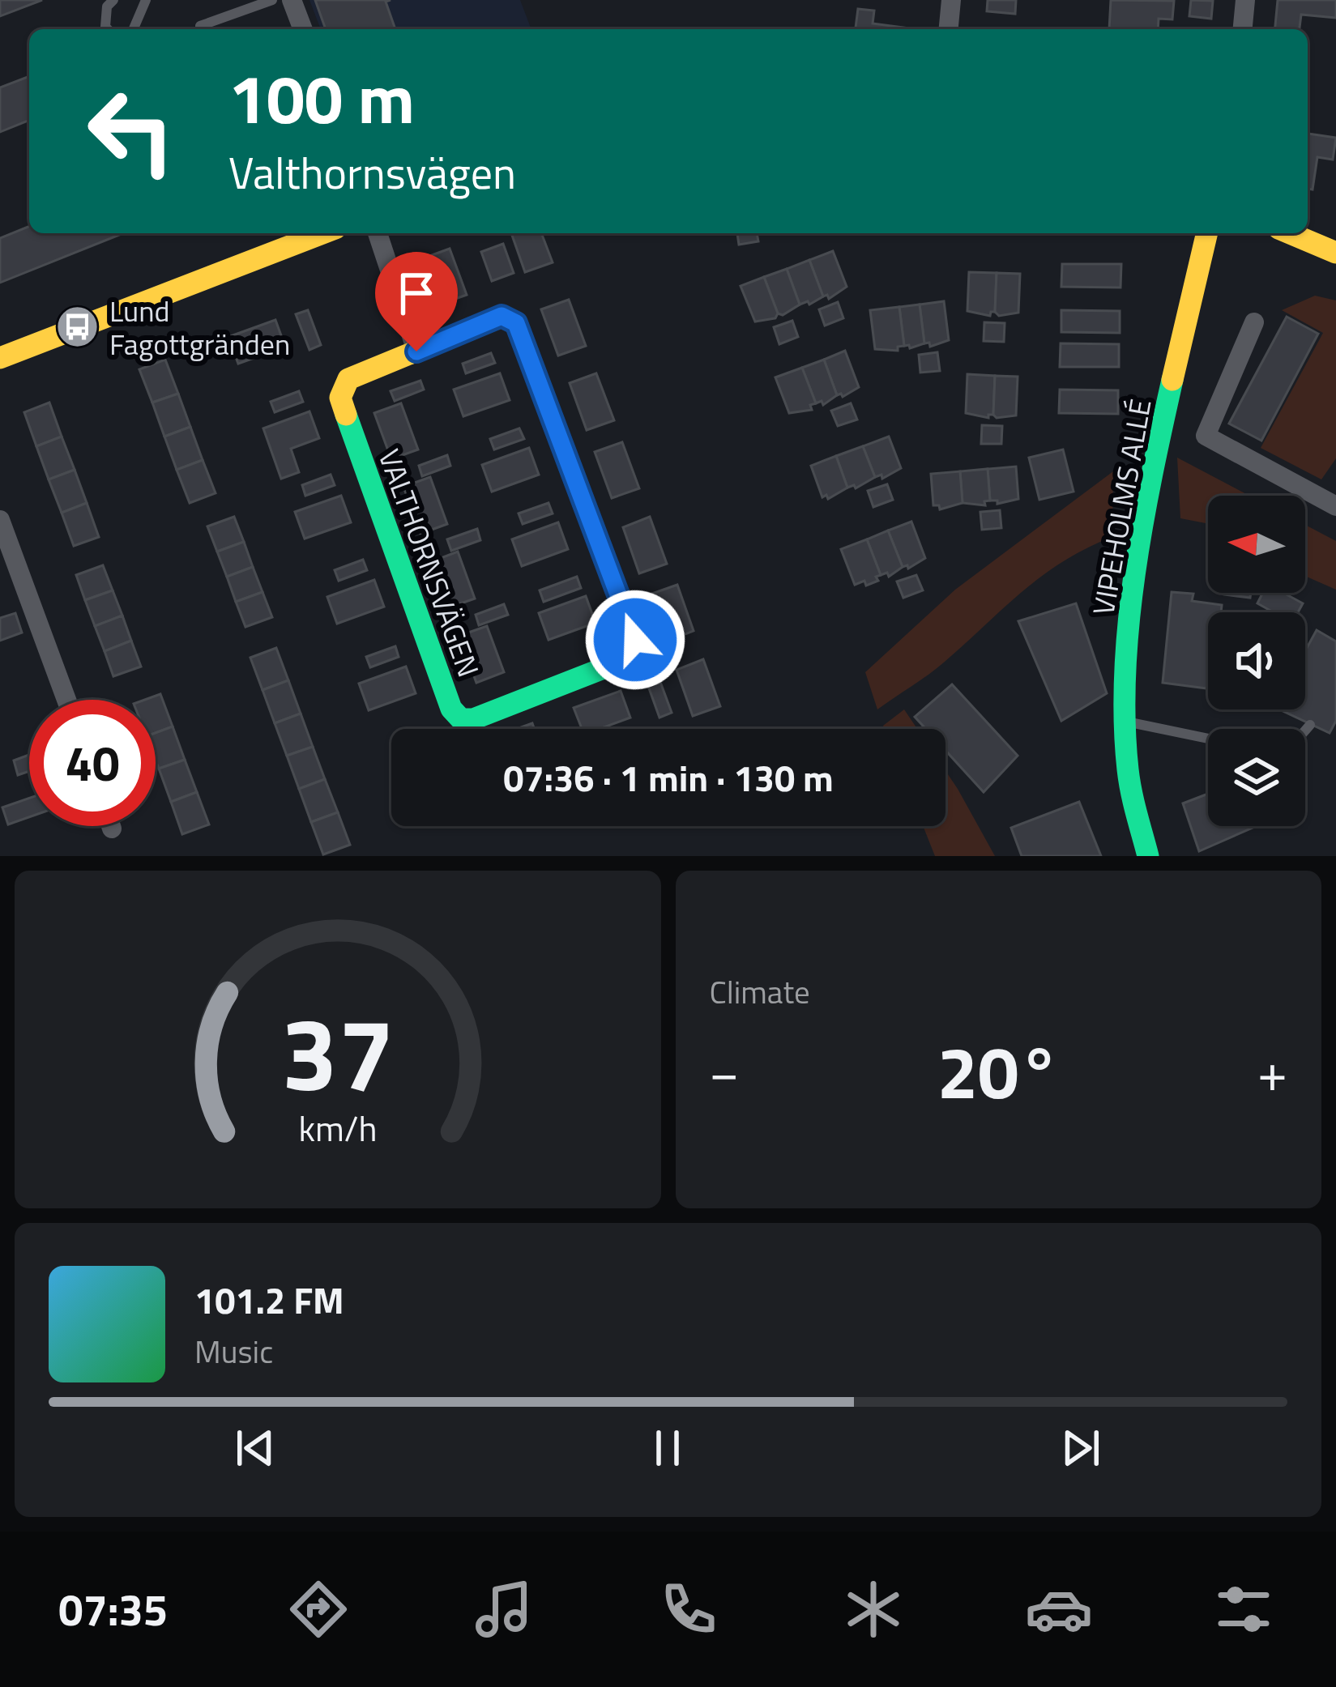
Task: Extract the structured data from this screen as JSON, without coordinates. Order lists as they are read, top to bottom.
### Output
{
  "streets": {
    "street": ["VIPEHOLMS ALLÉ", "VALTHORNSVÄGEN"]
  },
  "places": {
    "bus stop": ["Lund Fagottgränden"]
  },
  "north": "left",
  "page": {
    "turn": ["100 m", "Valthornsvägen"],
    "limit": "40",
    "trip": "07:36 · 1 min · 130 m",
    "tile": "Climate",
    "heat": ["−", "20°", "+"],
    "song": ["101.2 FM", "Music"],
    "tabs": "07:35",
    "gauge": ["37", "km/h"]
  }
}
